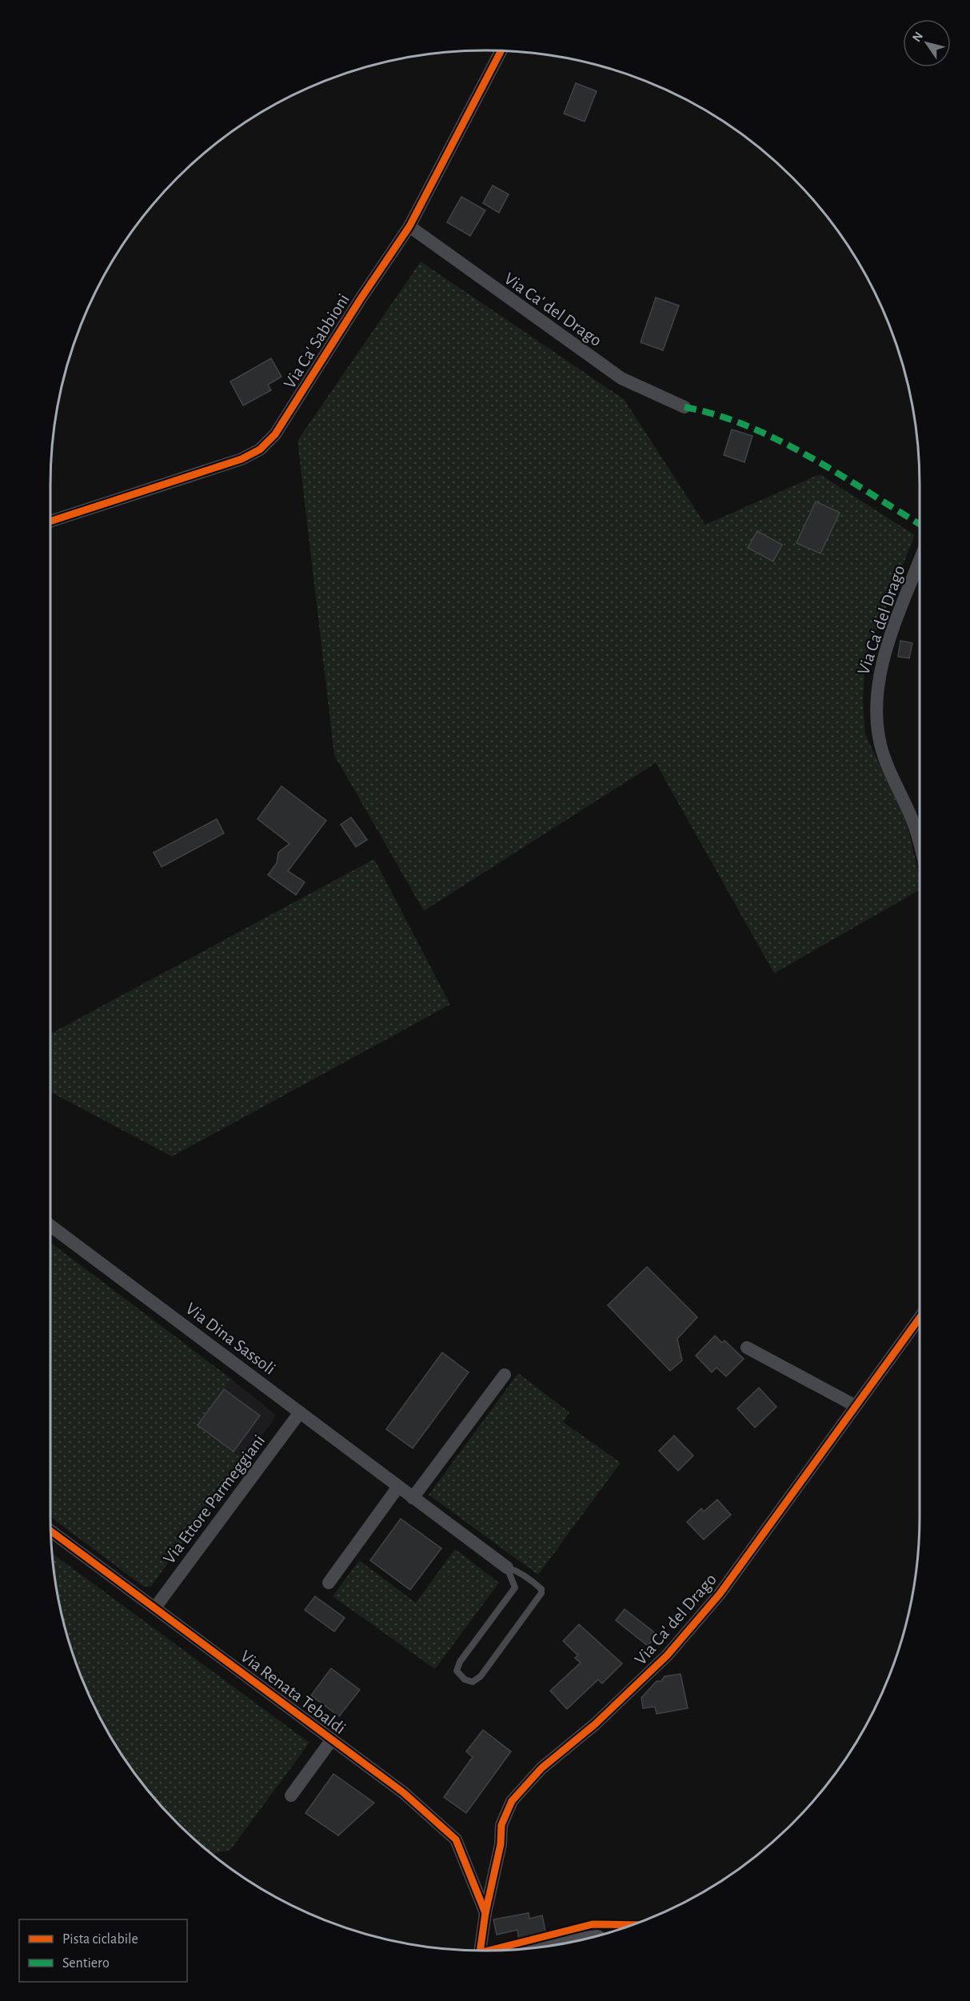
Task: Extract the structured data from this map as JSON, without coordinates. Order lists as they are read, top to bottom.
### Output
{
  "streets": {
    "street": [
      "Via Ca' del Drago",
      "Via Ca' Sabbioni",
      "Via Dina Sassoli",
      "Via Ettore Parmeggiani",
      "Via Renata Tebaldi"
    ]
  },
  "crossings": [
    ["Via Ca' del Drago", "Via Ca' Sabbioni"],
    ["Via Ca' del Drago", "Via Renata Tebaldi"],
    ["Via Dina Sassoli", "Via Ettore Parmeggiani"],
    ["Via Ettore Parmeggiani", "Via Renata Tebaldi"]
  ],
  "legend": ["Pista ciclabile", "Sentiero"],
  "north": "top left"
}
